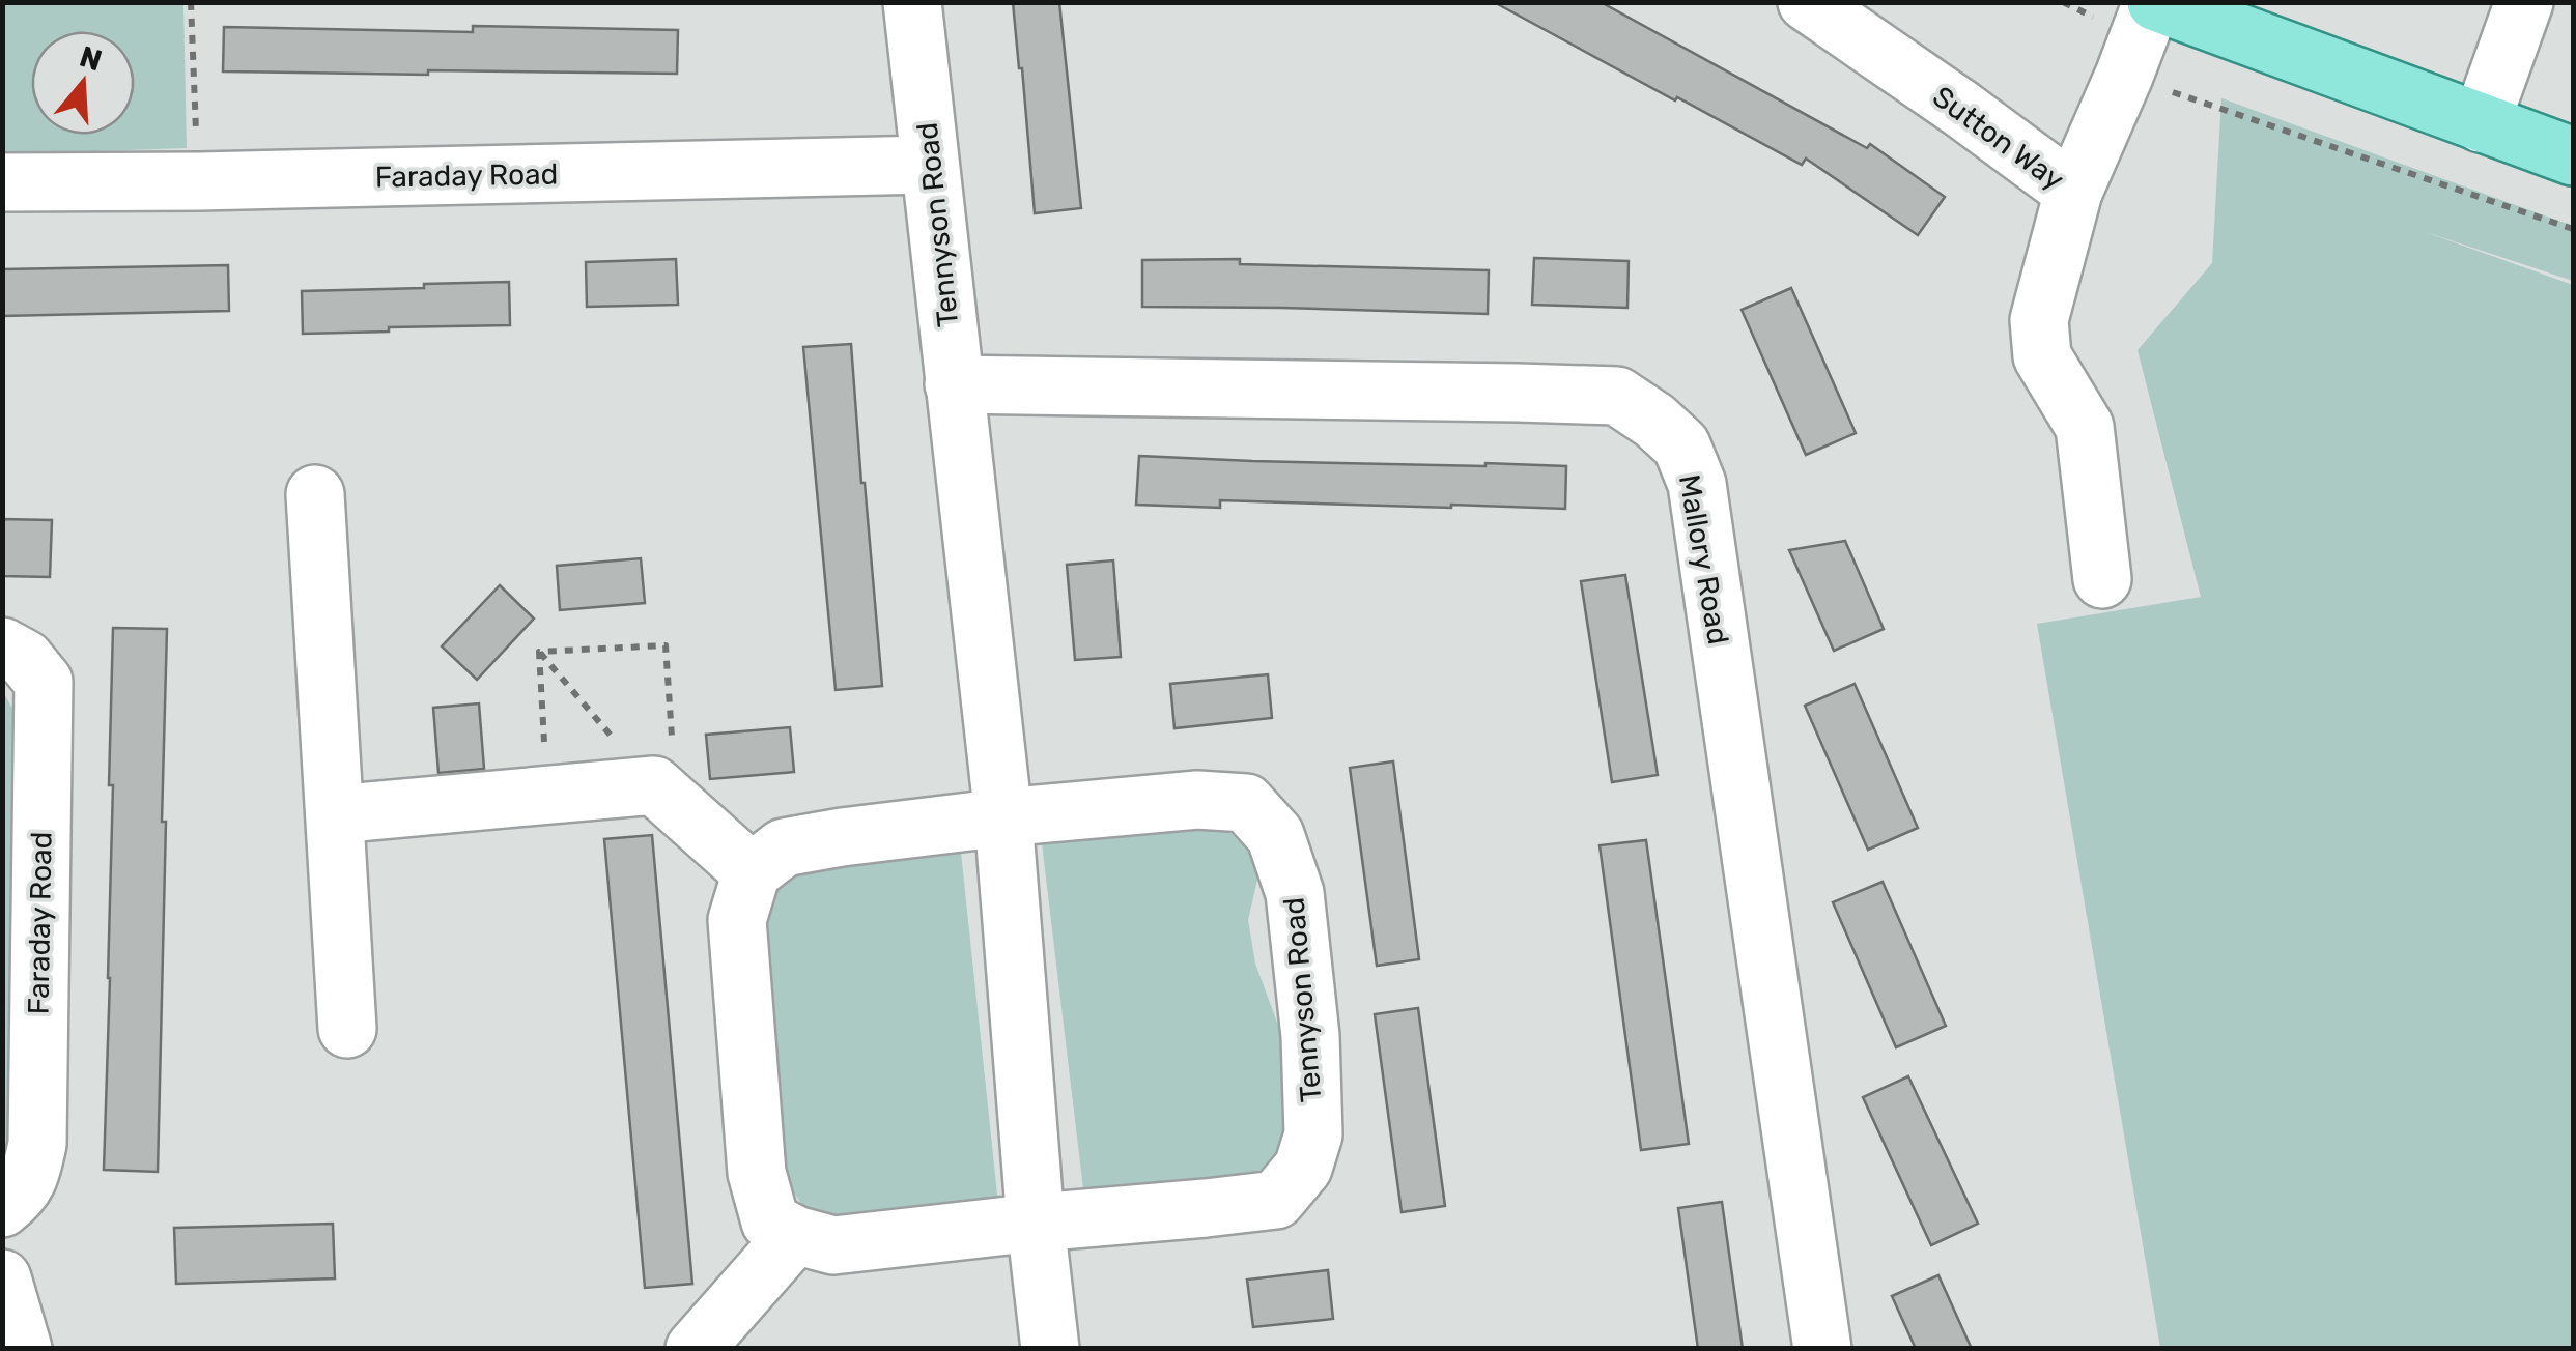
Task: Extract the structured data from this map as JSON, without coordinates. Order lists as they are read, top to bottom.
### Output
{
  "streets": {
    "main road": ["Sutton Way"],
    "street": ["Faraday Road", "Tennyson Road", "Mallory Road"]
  },
  "crossings": [
    ["Faraday Road", "Tennyson Road"],
    ["Tennyson Road", "Mallory Road"]
  ],
  "north": "top"
}
